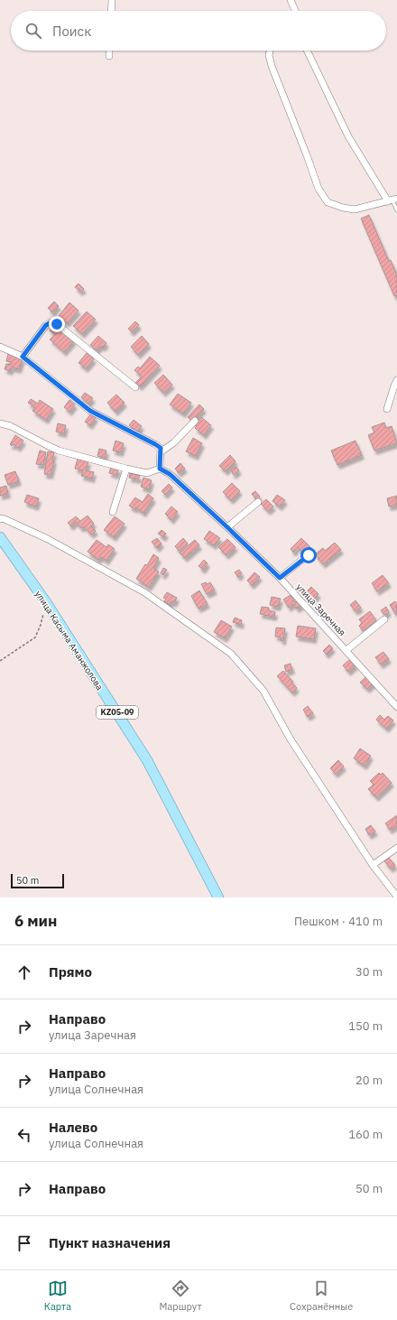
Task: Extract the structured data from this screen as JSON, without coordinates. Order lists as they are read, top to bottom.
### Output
{
  "streets": {
    "main road": ["улица Касыма Аманжолова", "KZ05-09"],
    "street": ["улица Заречная"]
  },
  "scale_bar": "50 m",
  "page": {
    "search": "Поиск",
    "scale": "50 m",
    "heading": ["6 мин", "Пешком · 410 m"],
    "list": [
      ["Прямо", "30 m"],
      ["Направо", "улица Заречная", "150 m"],
      ["Направо", "улица Солнечная", "20 m"],
      ["Налево", "улица Солнечная", "160 m"],
      ["Направо", "50 m"],
      "Пункт назначения"
    ],
    "nav": ["Карта", "Маршрут", "Сохранённые"]
  }
}
